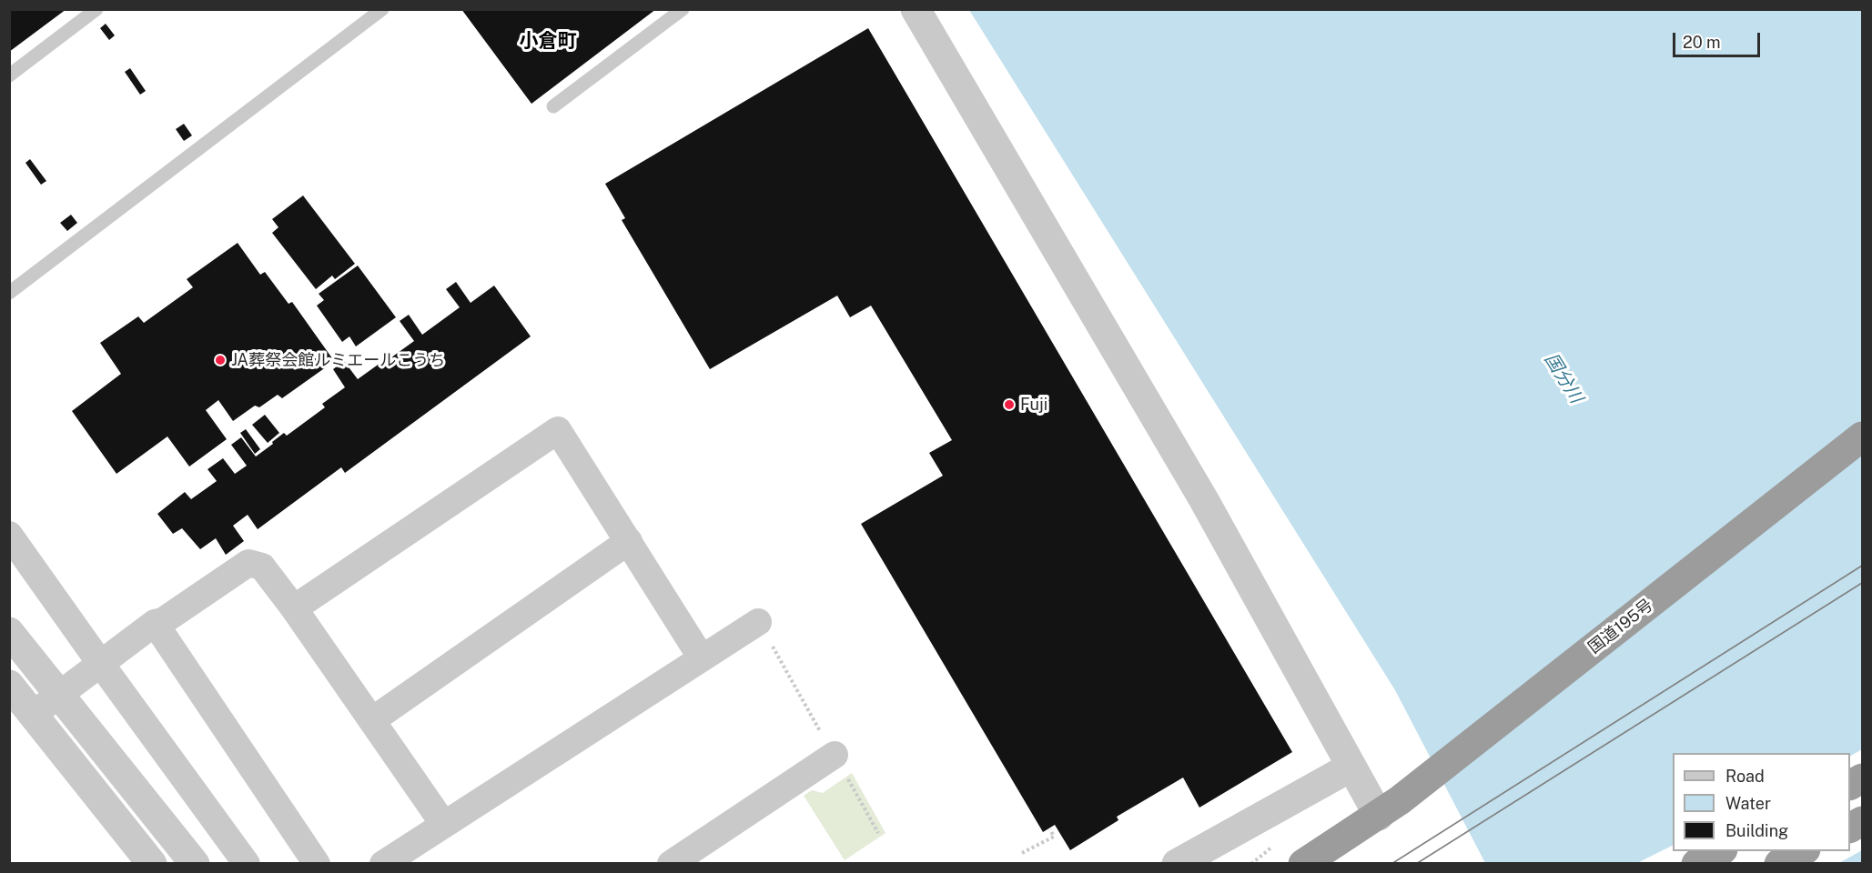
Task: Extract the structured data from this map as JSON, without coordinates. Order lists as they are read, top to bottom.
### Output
{
  "streets": {
    "highway": ["国道195号"]
  },
  "districts": ["小倉町"],
  "water": ["国分川"],
  "places": ["JA葬祭会館ルミエールこうち", "Fuji"],
  "legend": ["Road", "Water", "Building"],
  "scale_bar": "20 m"
}
